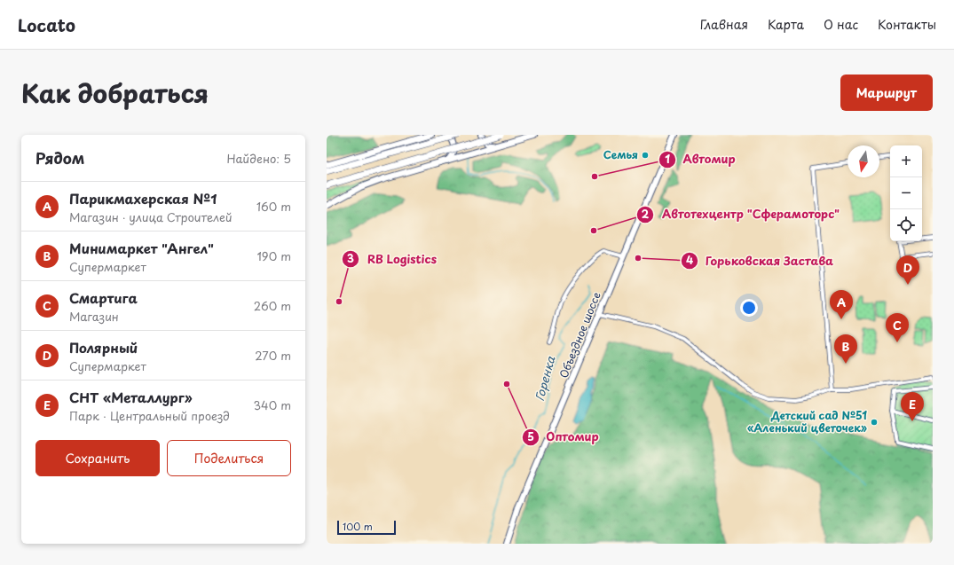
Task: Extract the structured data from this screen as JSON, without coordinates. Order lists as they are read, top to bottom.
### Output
{
  "streets": {
    "main road": ["Объездное шоссе"]
  },
  "water": ["Горенка"],
  "places": [
    "Семья",
    "Автомир",
    "Автотехцентр \"Сферамоторс\"",
    "Горьковская Застава",
    "RB Logistics",
    "Оптомир",
    "Детский сад №51 «Аленький цветочек»"
  ],
  "scale_bar": "100 m",
  "north": "bottom",
  "page": {
    "header": "Locato",
    "nav": [
      "Главная",
      "Карта",
      "О нас",
      "Контакты"
    ],
    "title": "Как добраться",
    "buttons": [
      "Маршрут",
      ["Сохранить", "Поделиться"]
    ],
    "heading": ["Рядом", "Найдено: 5"],
    "map_buttons": ["+", "−"],
    "list": [
      {
        "mark": "A",
        "name": "Парикмахерская №1",
        "note": "Магазин · улица Строителей",
        "value": "160 m"
      },
      {
        "mark": "B",
        "name": "Минимаркет \"Ангел\"",
        "note": "Супермаркет",
        "value": "190 m"
      },
      {
        "mark": "C",
        "name": "Смартига",
        "note": "Магазин",
        "value": "260 m"
      },
      {
        "mark": "D",
        "name": "Полярный",
        "note": "Супермаркет",
        "value": "270 m"
      },
      {
        "mark": "E",
        "name": "СНТ «Металлург»",
        "note": "Парк · Центральный проезд",
        "value": "340 m"
      }
    ],
    "pins": [
      "D",
      "A",
      "C",
      "B",
      "E"
    ],
    "scale": "100 m"
  }
}
